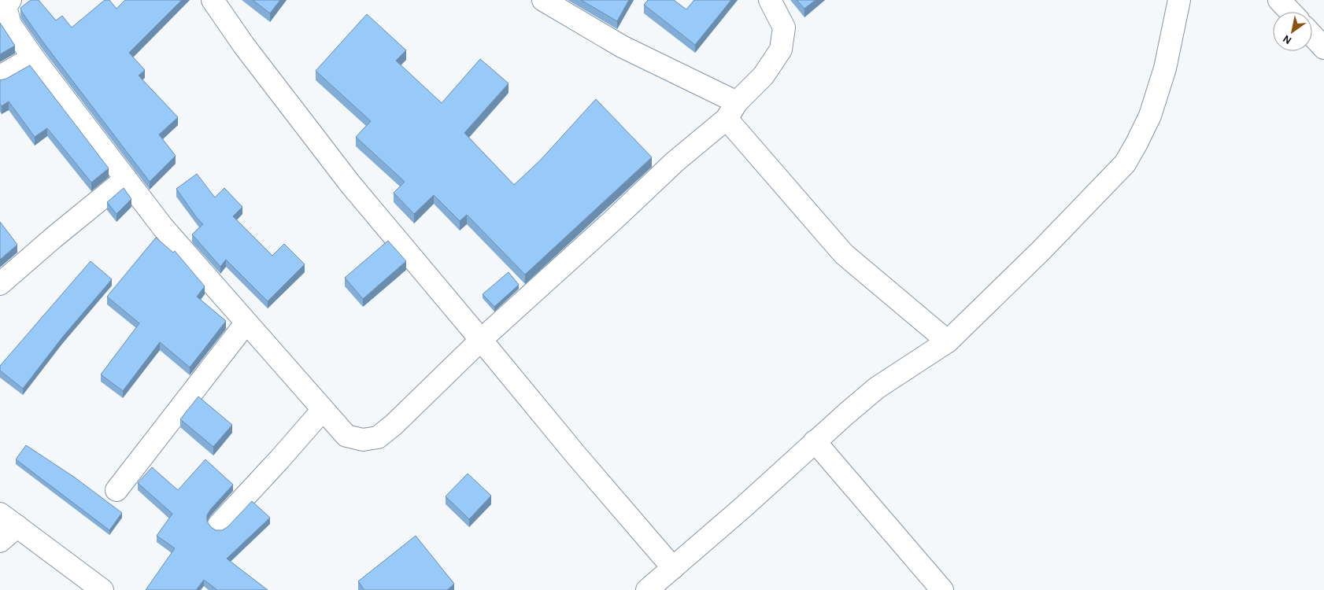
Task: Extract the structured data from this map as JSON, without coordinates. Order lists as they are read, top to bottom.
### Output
{
  "north": "bottom left"
}
